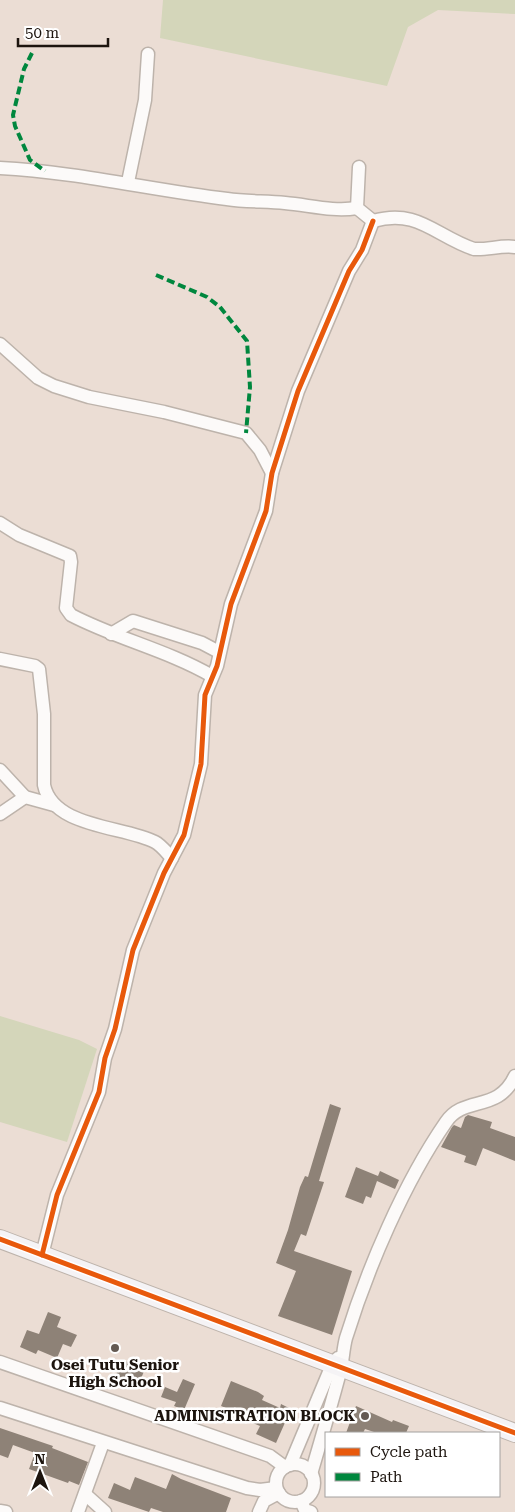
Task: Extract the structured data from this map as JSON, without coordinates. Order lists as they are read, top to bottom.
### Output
{
  "places": ["Osei Tutu Senior High School", "ADMINISTRATION BLOCK"],
  "legend": ["Cycle path", "Path"],
  "scale_bar": "50 m",
  "north": "top"
}
